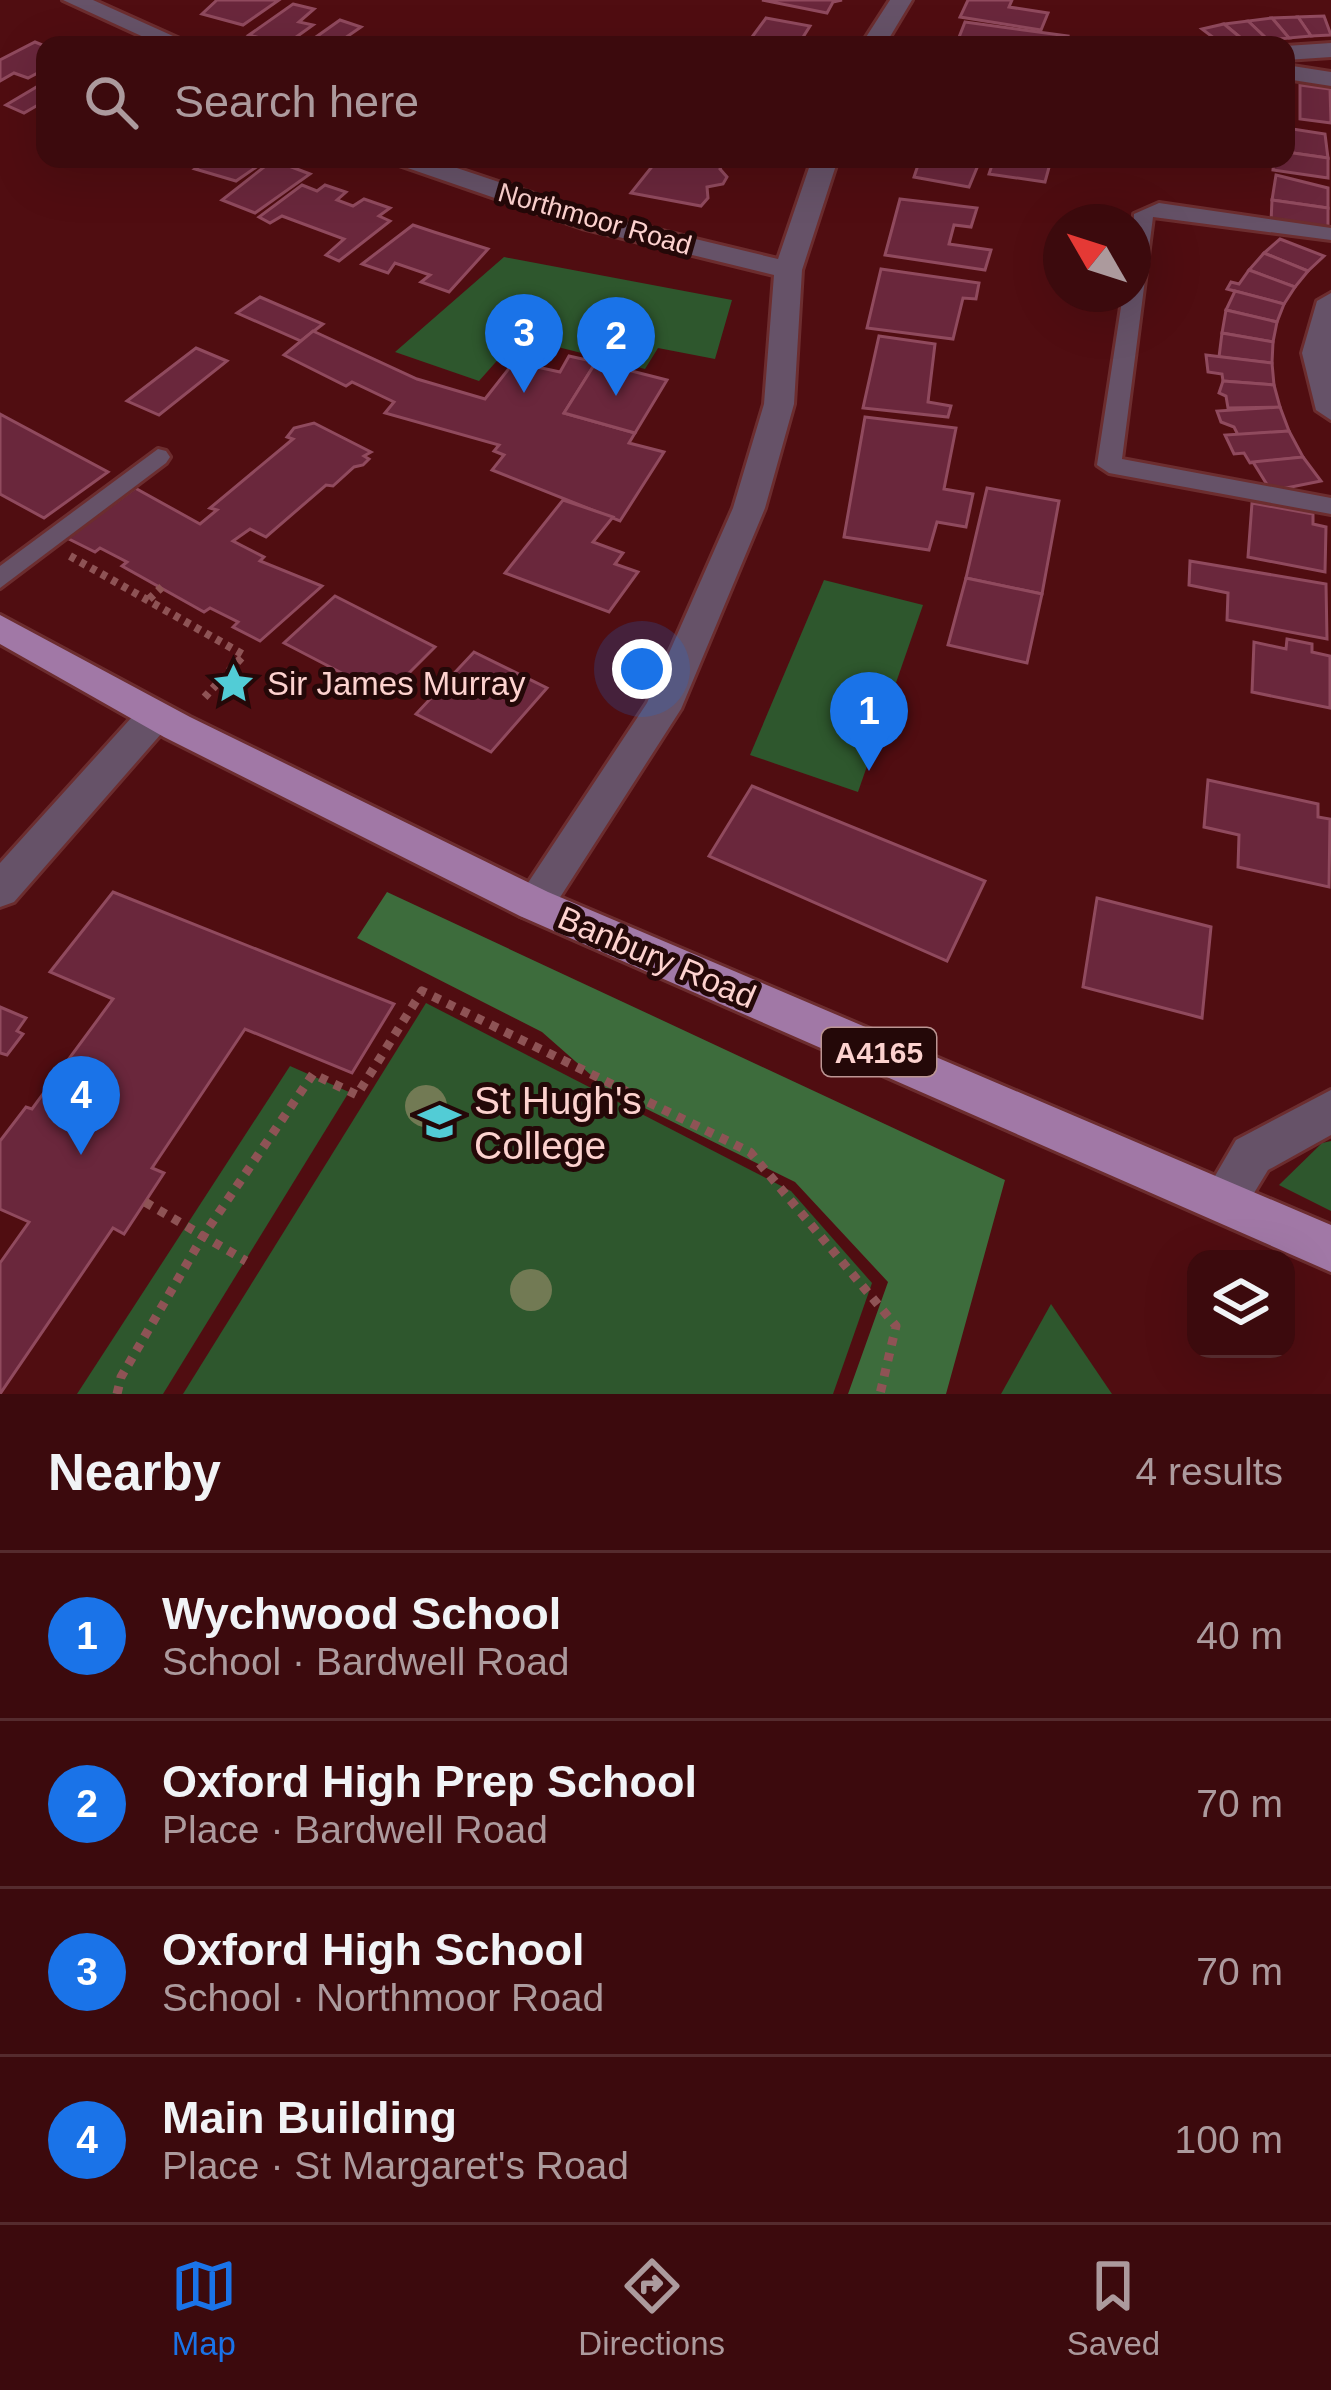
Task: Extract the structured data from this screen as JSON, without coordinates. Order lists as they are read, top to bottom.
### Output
{
  "streets": {
    "main road": ["Banbury Road", "A4165"],
    "street": ["Northmoor Road"]
  },
  "places": {
    "place": ["Sir James Murray"],
    "school or university": ["St Hugh's College"]
  },
  "north": "top left",
  "page": {
    "search": "Search here",
    "pins": [
      "3",
      "2",
      "1",
      "4"
    ],
    "heading": ["Nearby", "4 results"],
    "list": [
      {
        "mark": "1",
        "name": "Wychwood School",
        "note": "School · Bardwell Road",
        "value": "40 m"
      },
      {
        "mark": "2",
        "name": "Oxford High Prep School",
        "note": "Place · Bardwell Road",
        "value": "70 m"
      },
      {
        "mark": "3",
        "name": "Oxford High School",
        "note": "School · Northmoor Road",
        "value": "70 m"
      },
      {
        "mark": "4",
        "name": "Main Building",
        "note": "Place · St Margaret's Road",
        "value": "100 m"
      }
    ],
    "nav": ["Map", "Directions", "Saved"]
  }
}
